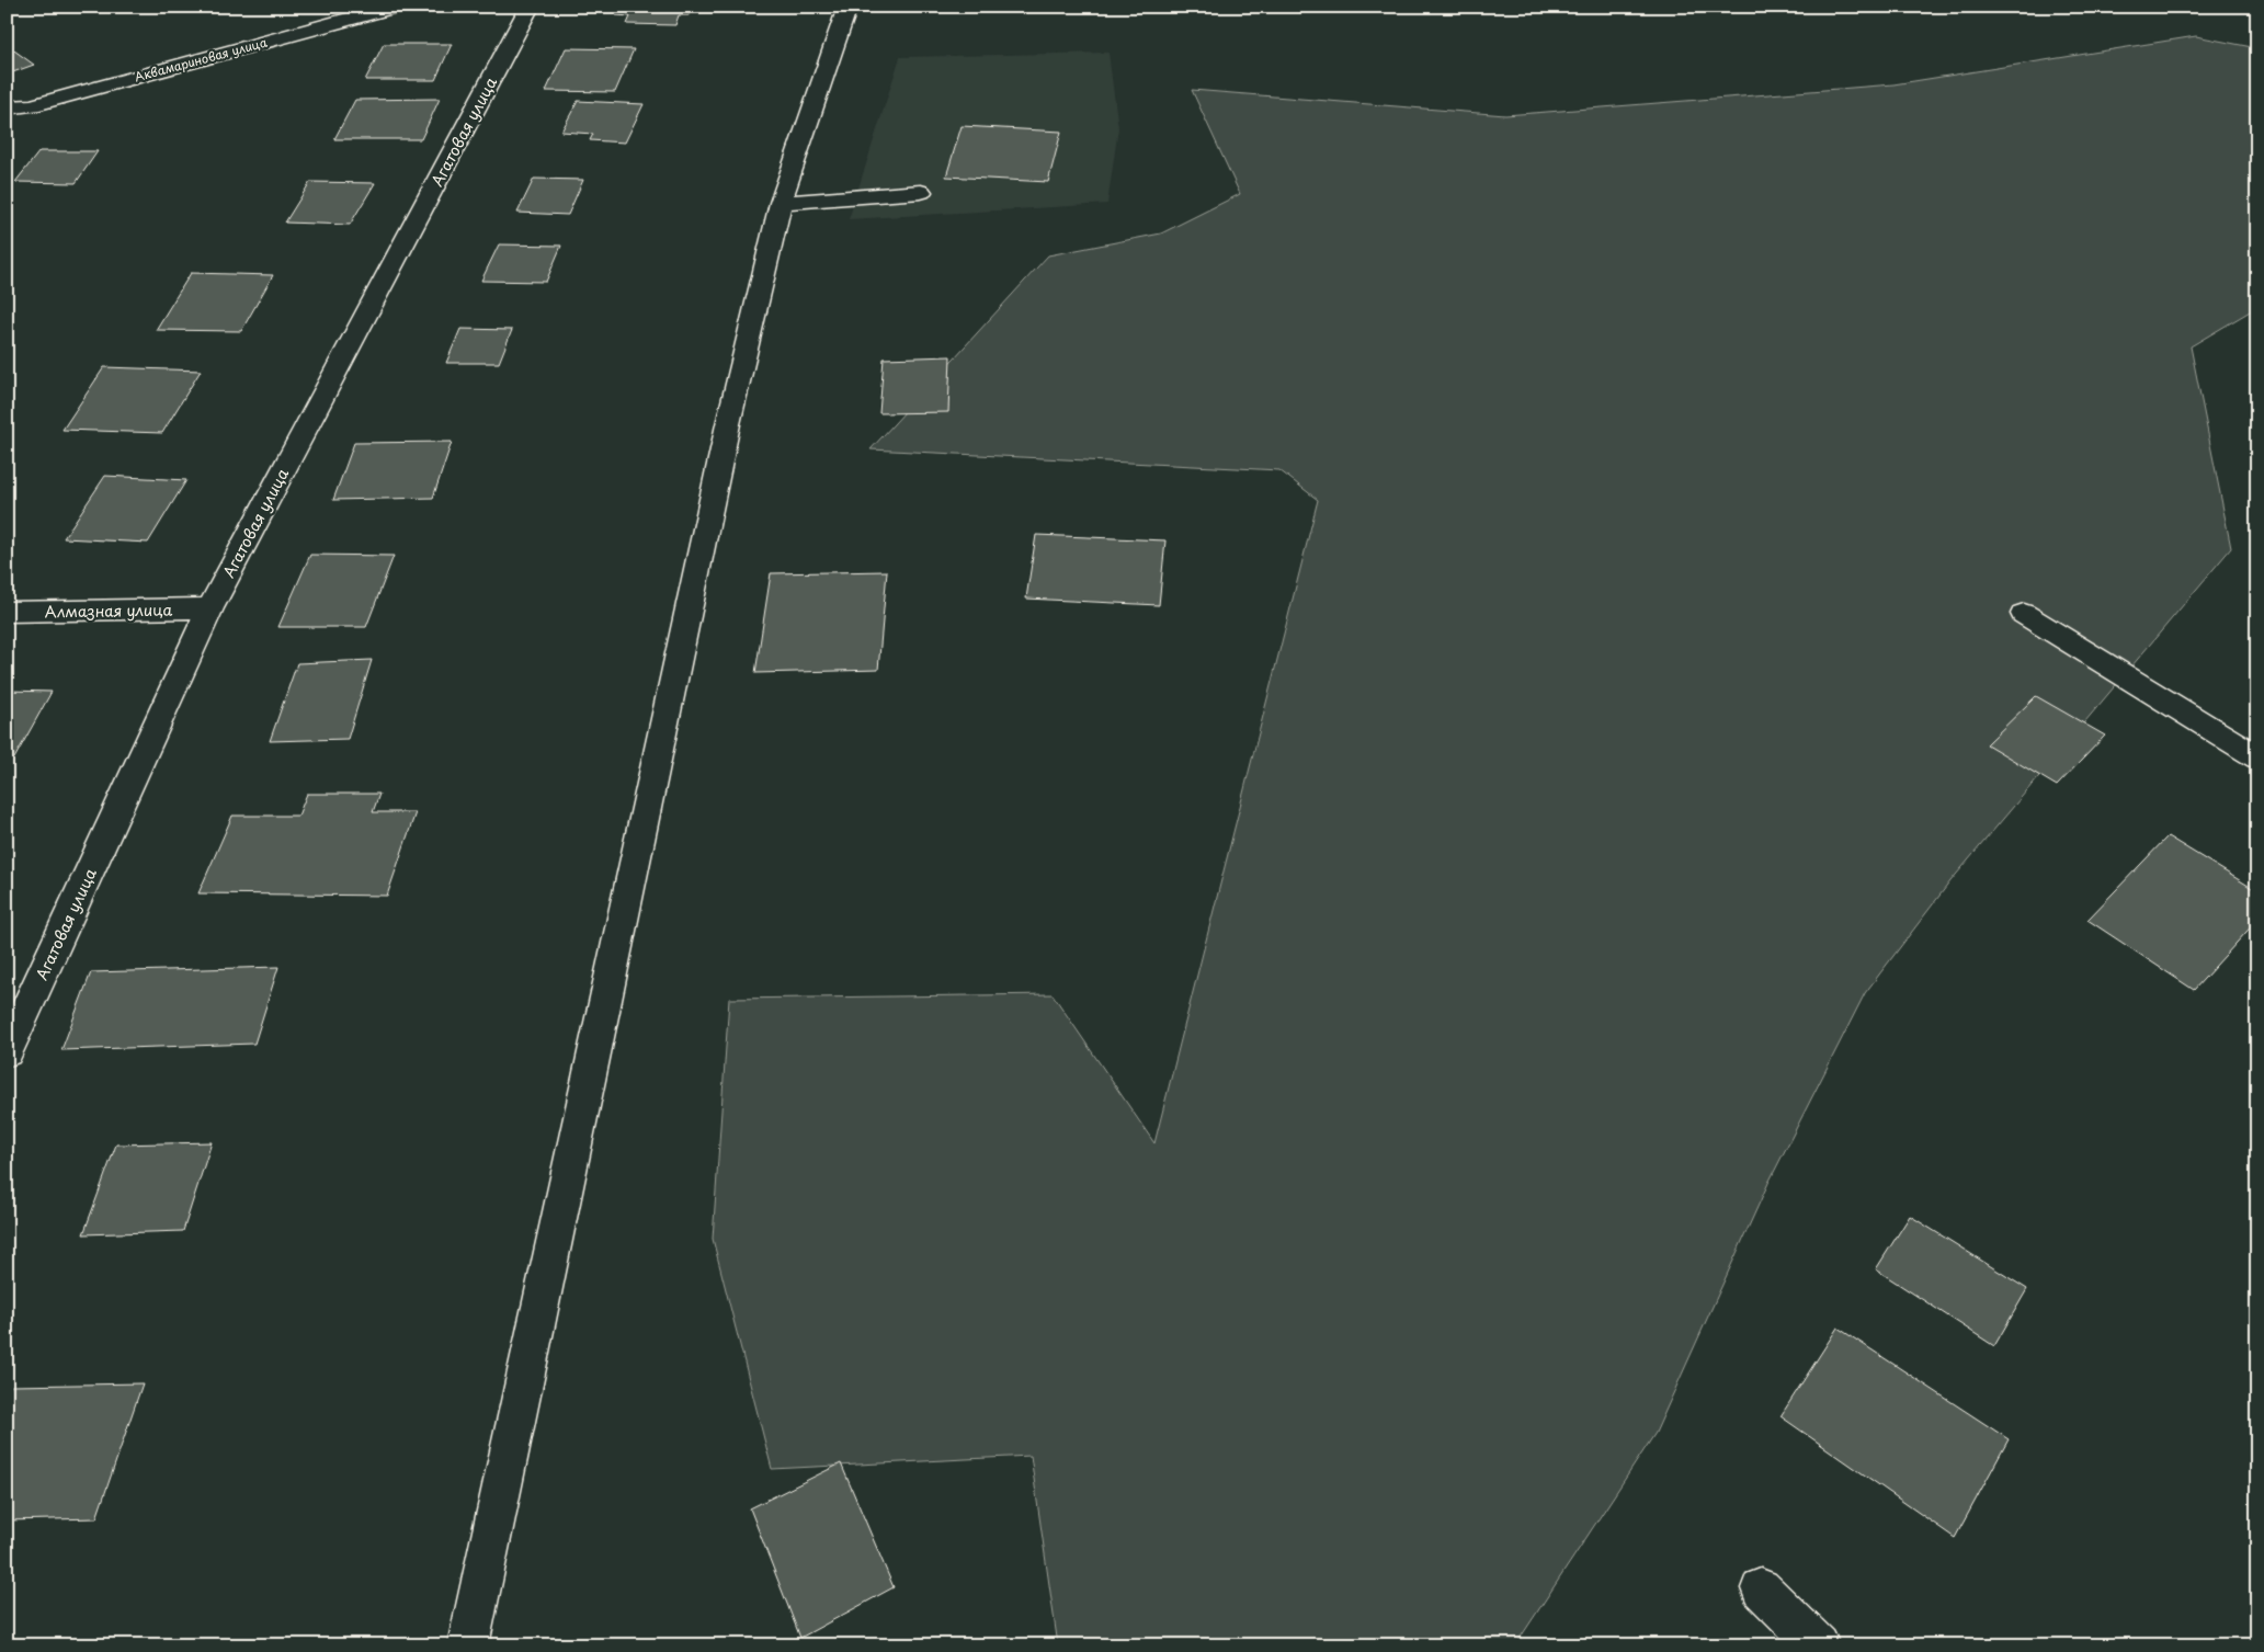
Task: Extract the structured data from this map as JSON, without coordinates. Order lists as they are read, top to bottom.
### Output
{
  "streets": {
    "street": ["Аквамариновая улица", "Агатовая улица", "Алмазная улица"]
  },
  "crossings": [
    ["Агатовая улица", "Алмазная улица"]
  ]
}
